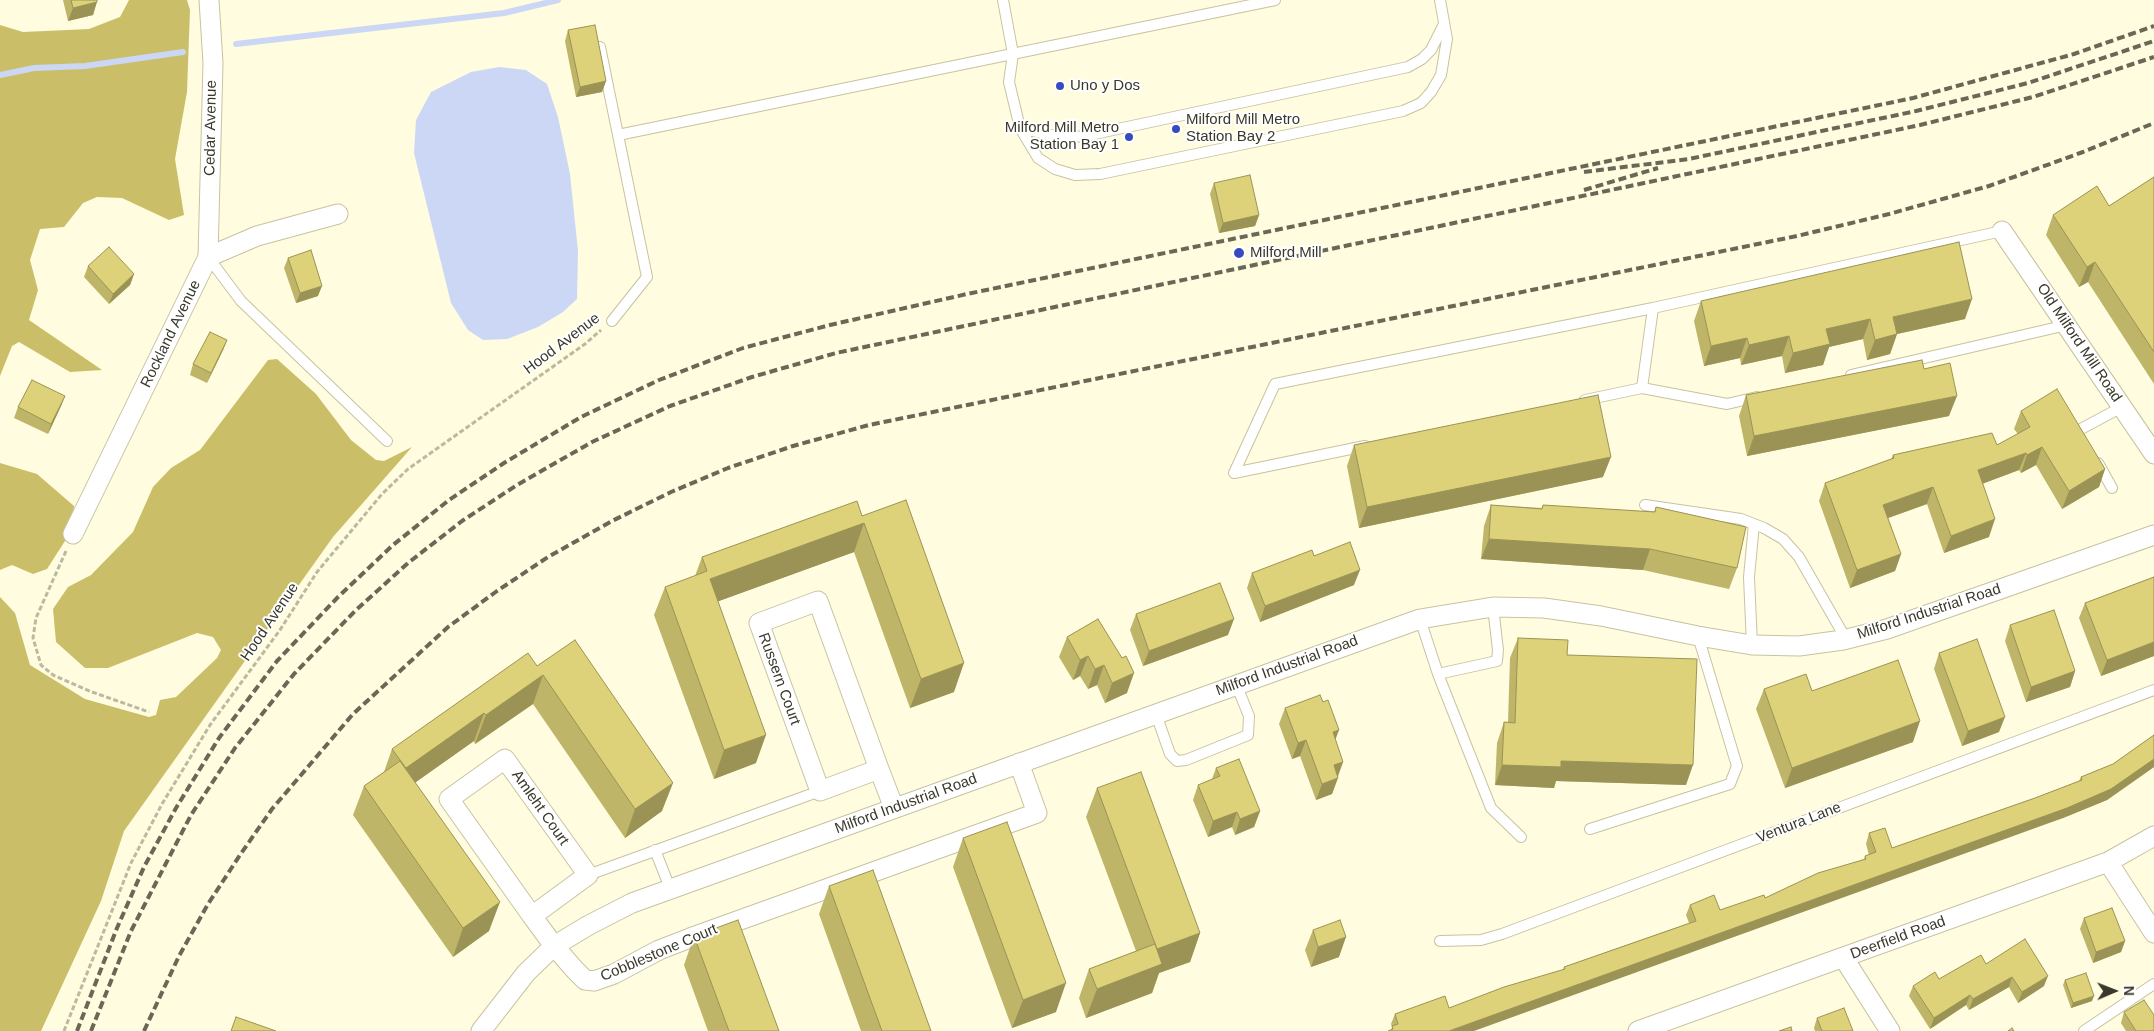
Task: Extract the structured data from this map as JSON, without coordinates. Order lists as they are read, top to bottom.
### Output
{
  "streets": {
    "street": [
      "Cedar Avenue",
      "Rockland Avenue",
      "Old Milford Mill Road",
      "Milford Industrial Road",
      "Russern Court",
      "Amleht Court",
      "Deerfield Road",
      "Cobblestone Court"
    ],
    "lane": ["Ventura Lane"],
    "path": ["Hood Avenue"]
  },
  "crossings": [
    ["Cedar Avenue", "Rockland Avenue"],
    ["Milford Industrial Road", "Russern Court"],
    ["Milford Industrial Road", "Amleht Court"],
    ["Milford Industrial Road", "Cobblestone Court"],
    ["Amleht Court", "Cobblestone Court"]
  ],
  "places": [
    "Uno y Dos",
    "Milford Mill Metro Station Bay 2",
    "Milford Mill Metro Station Bay 1",
    "Milford Mill"
  ],
  "north": "right"
}
